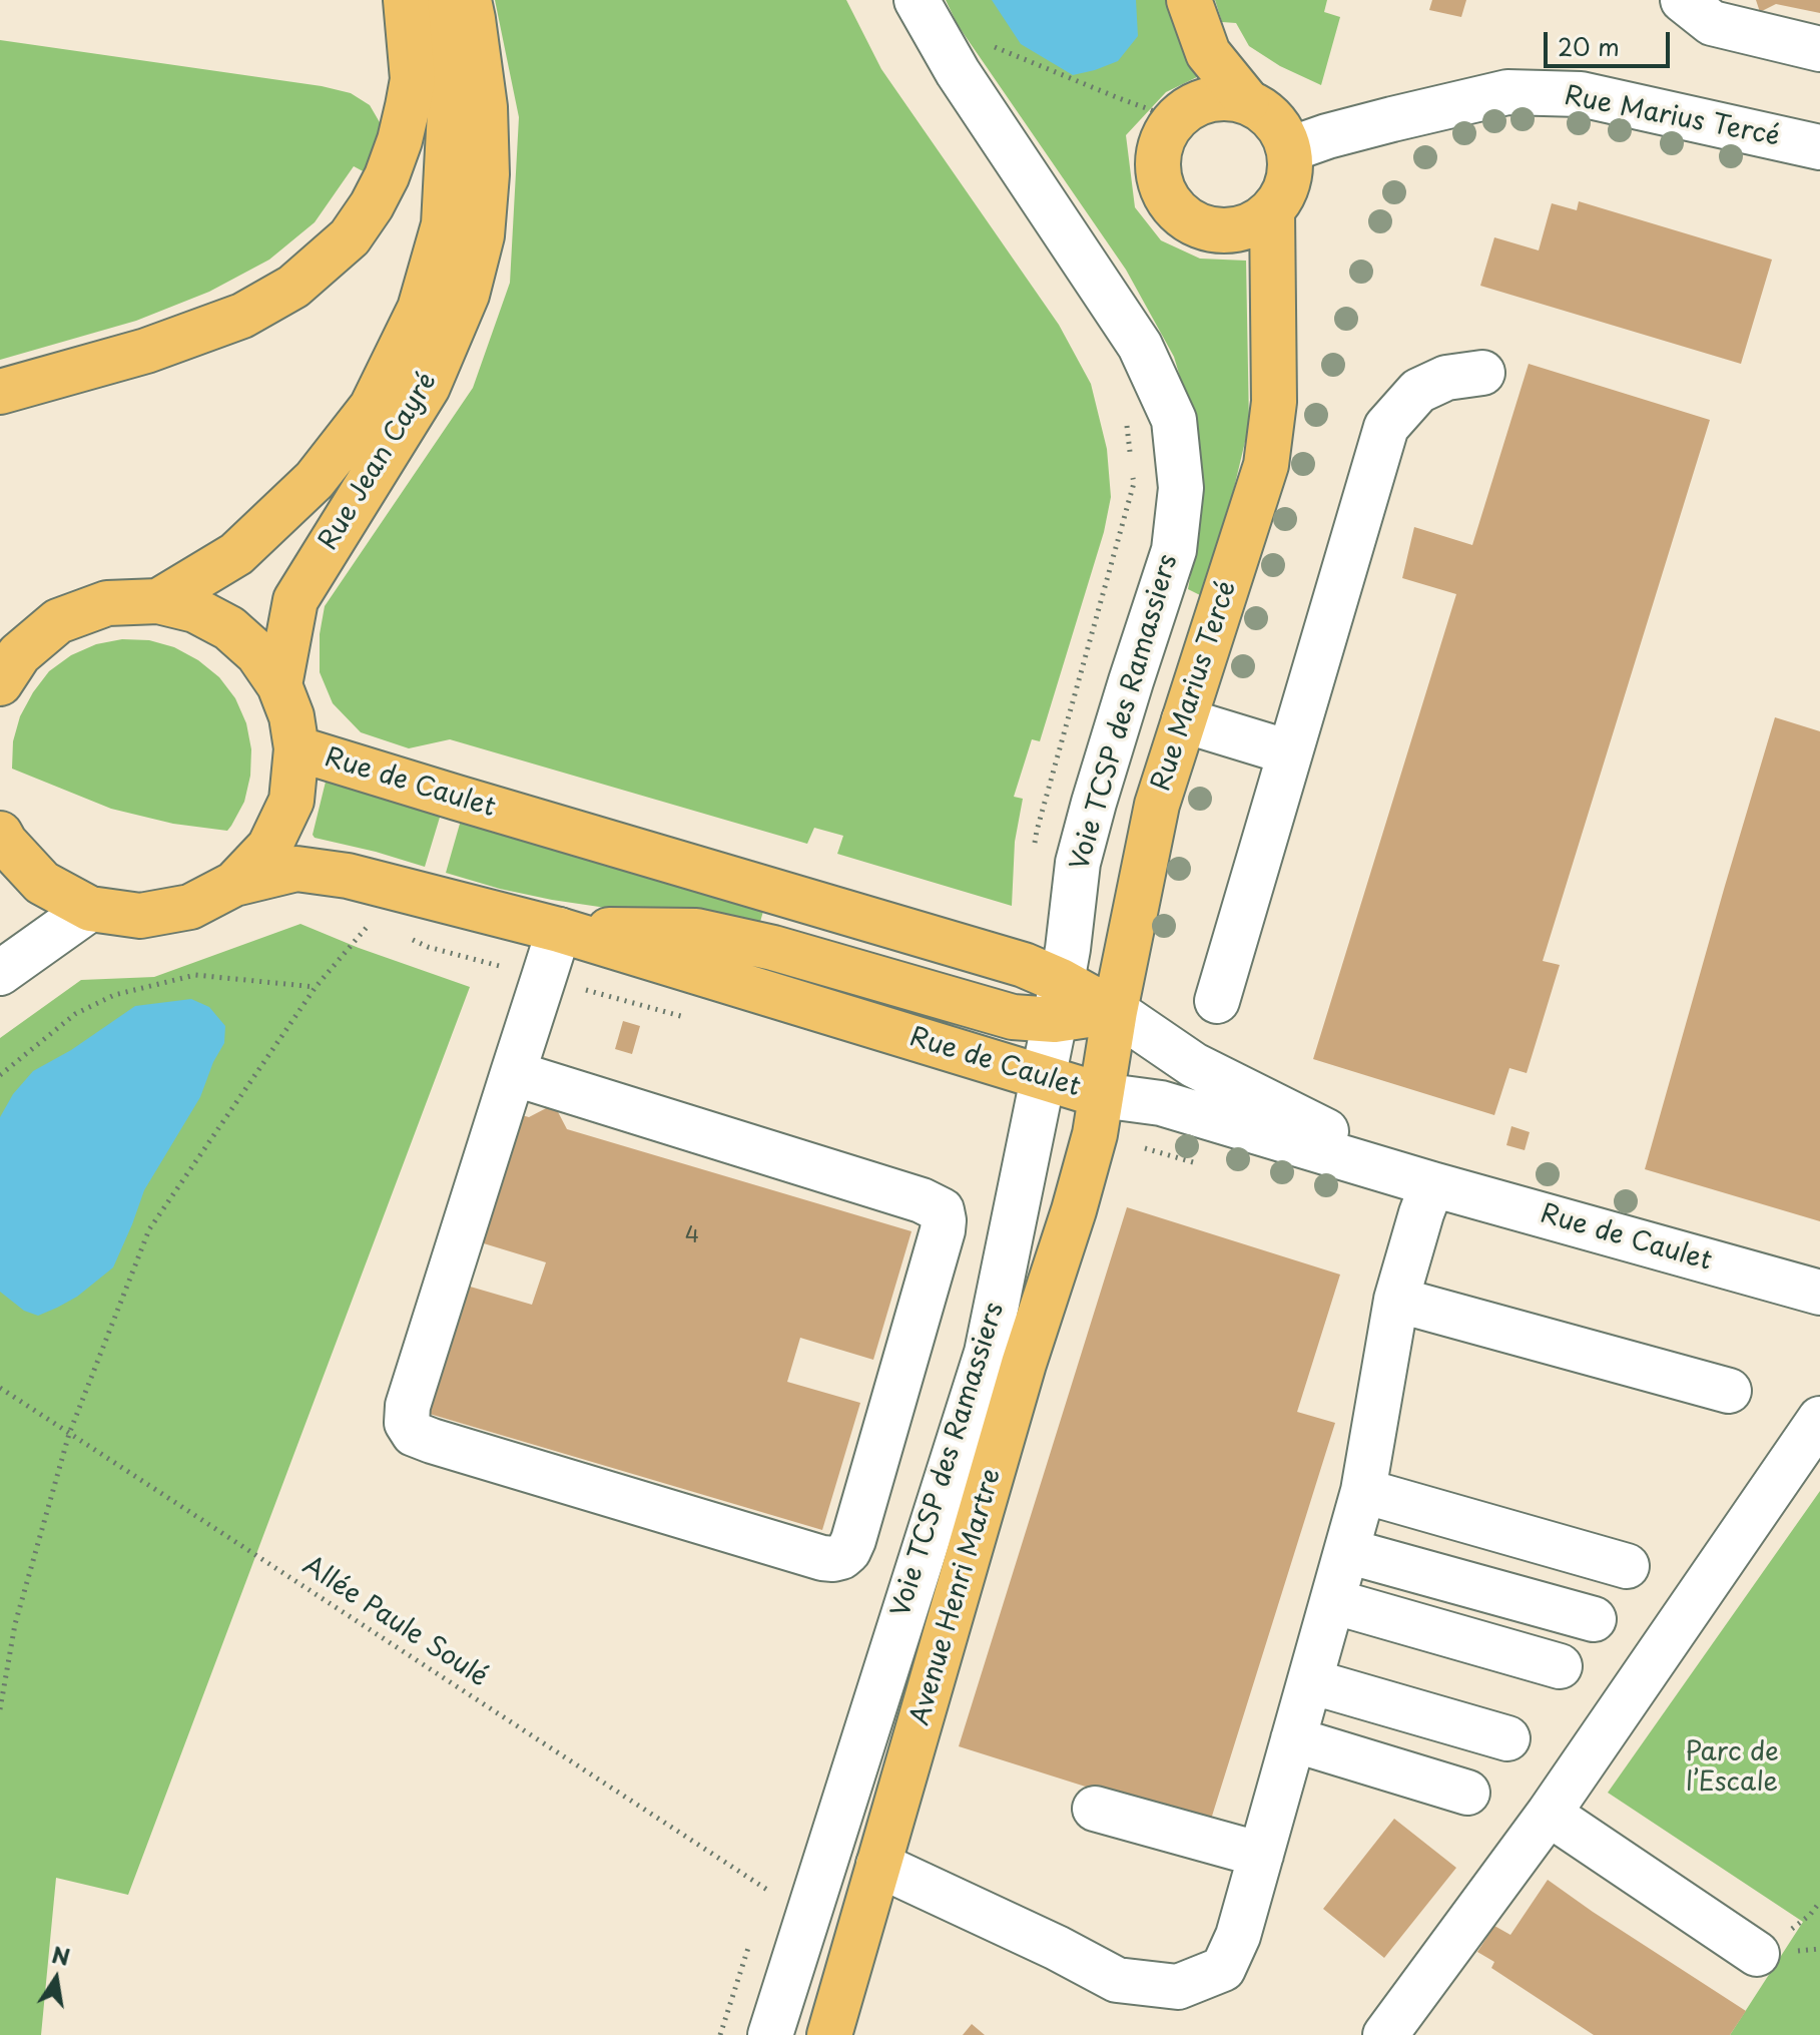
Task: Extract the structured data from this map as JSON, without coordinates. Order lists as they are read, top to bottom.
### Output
{
  "streets": {
    "main road": [
      "Rue Marius Tercé",
      "Rue Jean Cayré",
      "Rue de Caulet",
      "Avenue Henri Martre"
    ],
    "street": ["Voie TCSP des Ramassiers"],
    "path": ["Allée Paule Soulé"]
  },
  "crossings": [
    ["Rue Marius Tercé", "Rue de Caulet"],
    ["Rue Marius Tercé", "Avenue Henri Martre"],
    ["Voie TCSP des Ramassiers", "Rue de Caulet"]
  ],
  "parks": ["Parc de l’Escale"],
  "house_numbers": ["4"],
  "scale_bar": "20 m",
  "north": "top"
}
